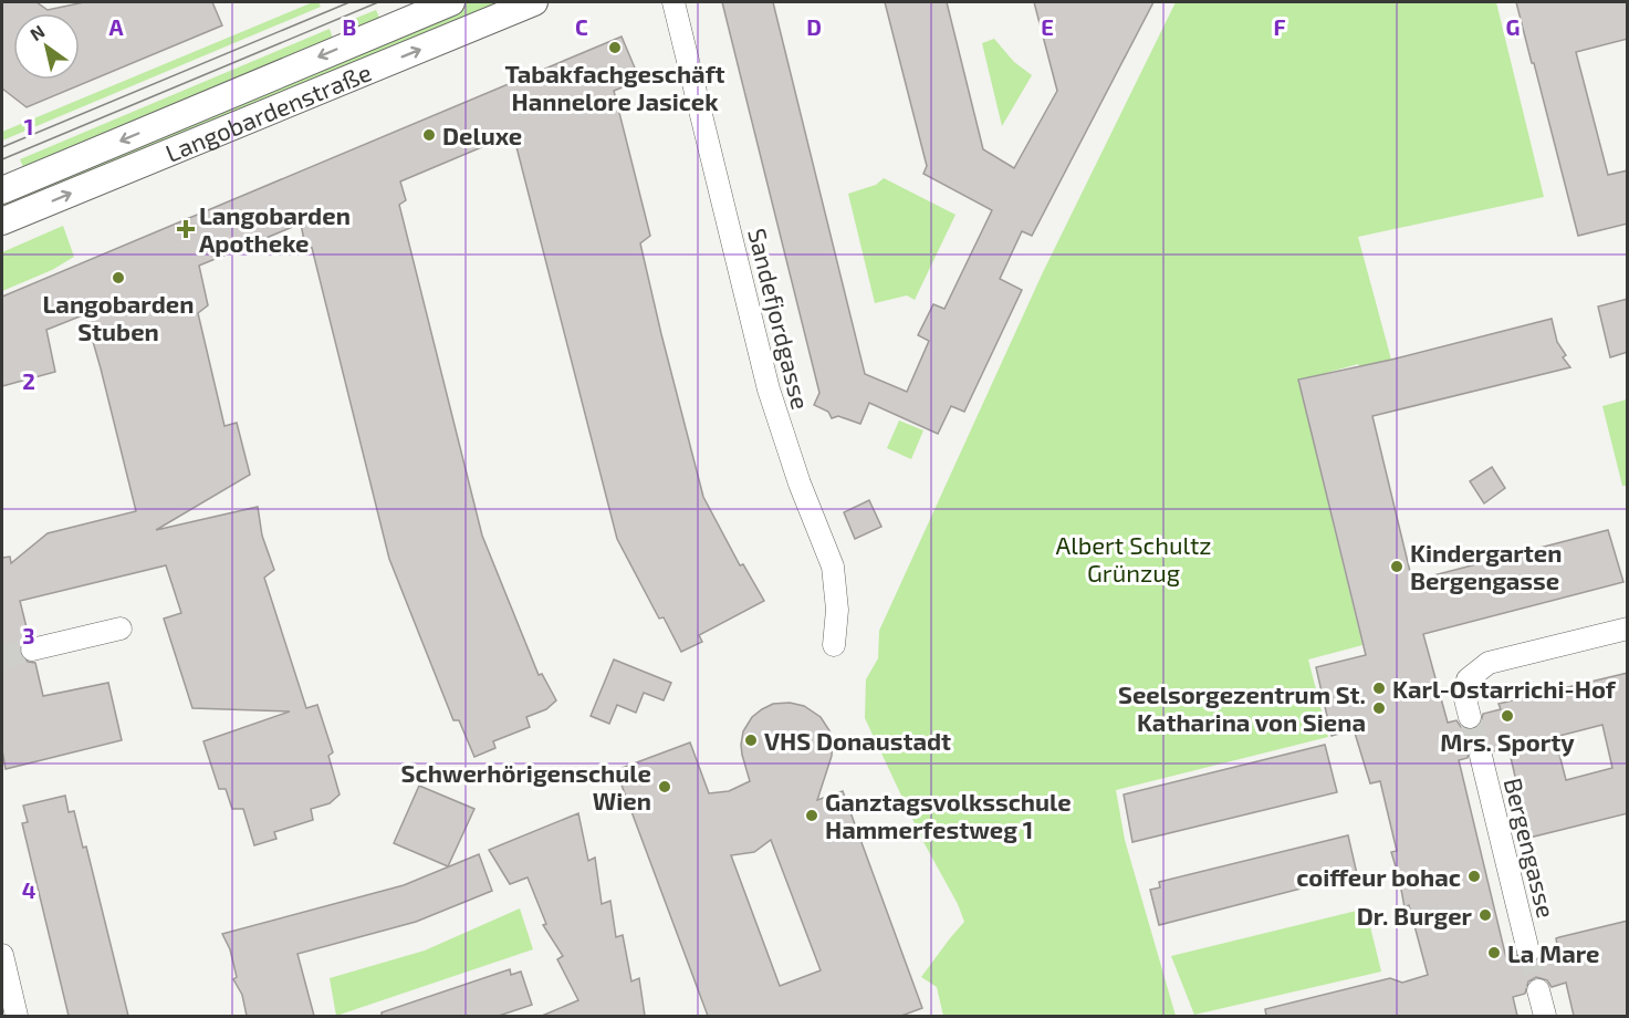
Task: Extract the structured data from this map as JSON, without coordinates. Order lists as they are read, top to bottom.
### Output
{
  "streets": {
    "street": ["Langobardenstraße", "Sandefjordgasse", "Bergengasse"]
  },
  "parks": ["Albert Schultz Grünzug"],
  "places": {
    "other": [
      "Tabakfachgeschäft Hannelore Jasicek",
      "Deluxe",
      "Langobarden Stuben",
      "Kindergarten Bergengasse",
      "Karl-Ostarrichi-Hof",
      "Seelsorgezentrum St. Katharina von Siena",
      "Mrs. Sporty",
      "VHS Donaustadt",
      "Schwerhörigenschule Wien",
      "Ganztagsvolksschule Hammerfestweg 1",
      "coiffeur bohac",
      "Dr. Burger",
      "La Mare"
    ],
    "health": ["Langobarden Apotheke"]
  },
  "north": "top left",
  "grid": {
    "columns": [
      "A",
      "B",
      "C",
      "D",
      "E",
      "F",
      "G"
    ],
    "rows": [
      "1",
      "2",
      "3",
      "4"
    ]
  }
}
